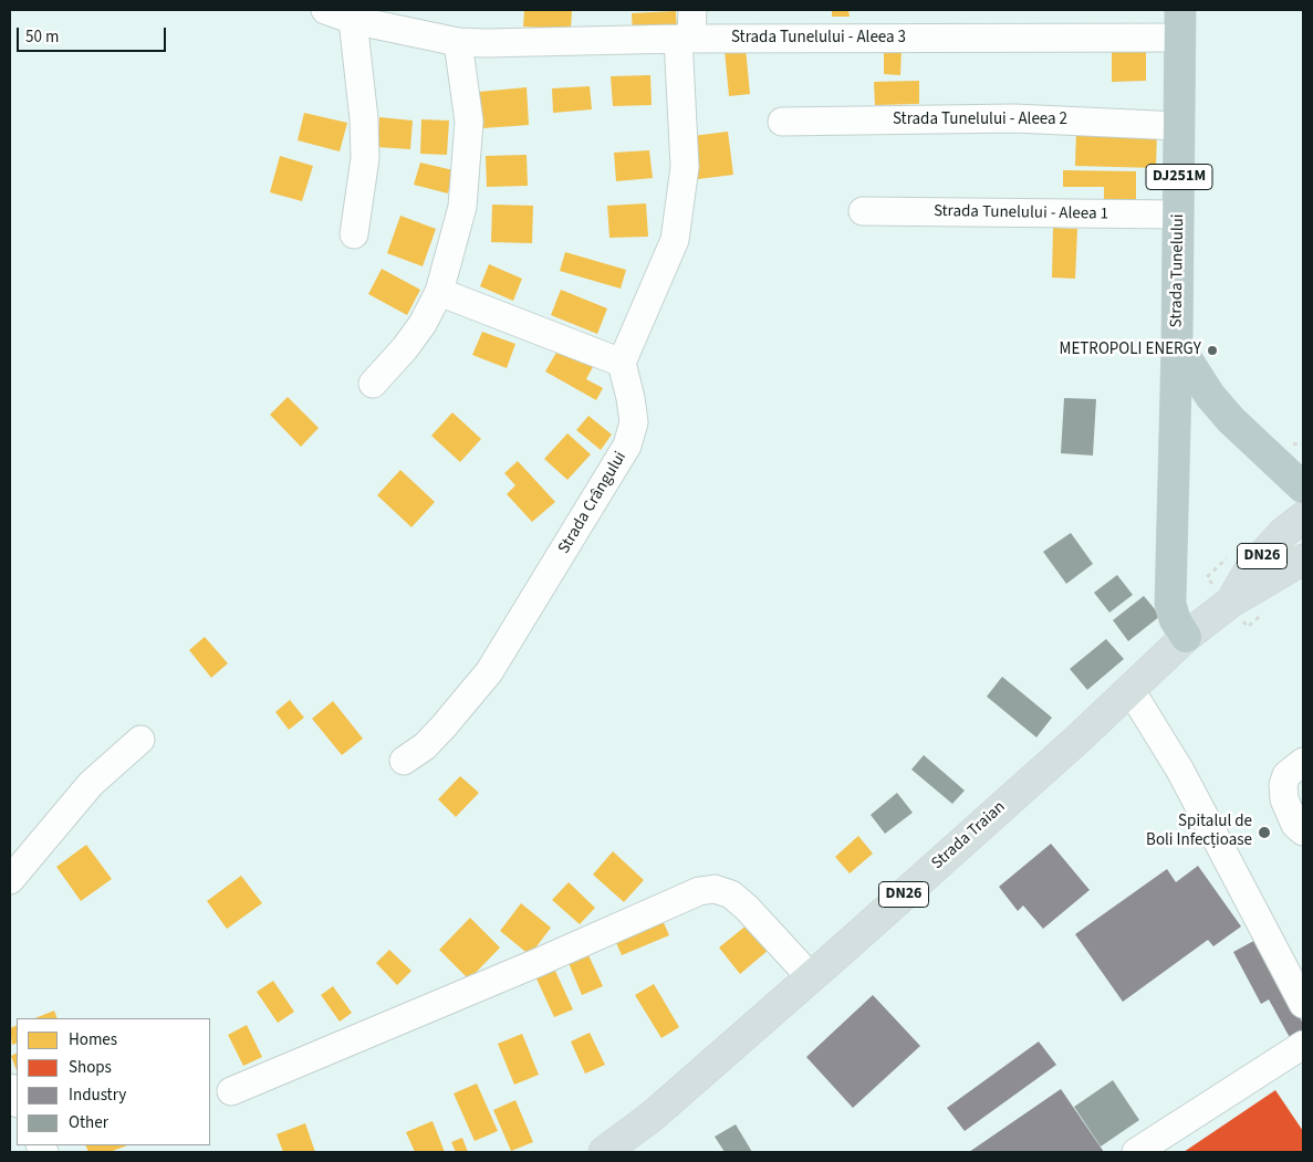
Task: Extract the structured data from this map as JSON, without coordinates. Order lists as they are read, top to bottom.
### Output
{
  "streets": {
    "highway": ["DJ251M", "Strada Tunelului"],
    "main road": ["DN26", "Strada Traian"],
    "street": [
      "Strada Tunelului - Aleea 3",
      "Strada Tunelului - Aleea 2",
      "Strada Tunelului - Aleea 1",
      "Strada Crângului"
    ]
  },
  "crossings": [
    ["Strada Tunelului - Aleea 3", "Strada Tunelului"],
    ["Strada Tunelului - Aleea 2", "Strada Tunelului"],
    ["DJ251M", "Strada Tunelului"],
    ["DJ251M", "Strada Traian"],
    ["Strada Tunelului - Aleea 1", "Strada Tunelului"]
  ],
  "places": ["METROPOLI ENERGY", "Spitalul de Boli Infecțioase"],
  "legend": [
    "Homes",
    "Shops",
    "Industry",
    "Other"
  ],
  "scale_bar": "50 m"
}
